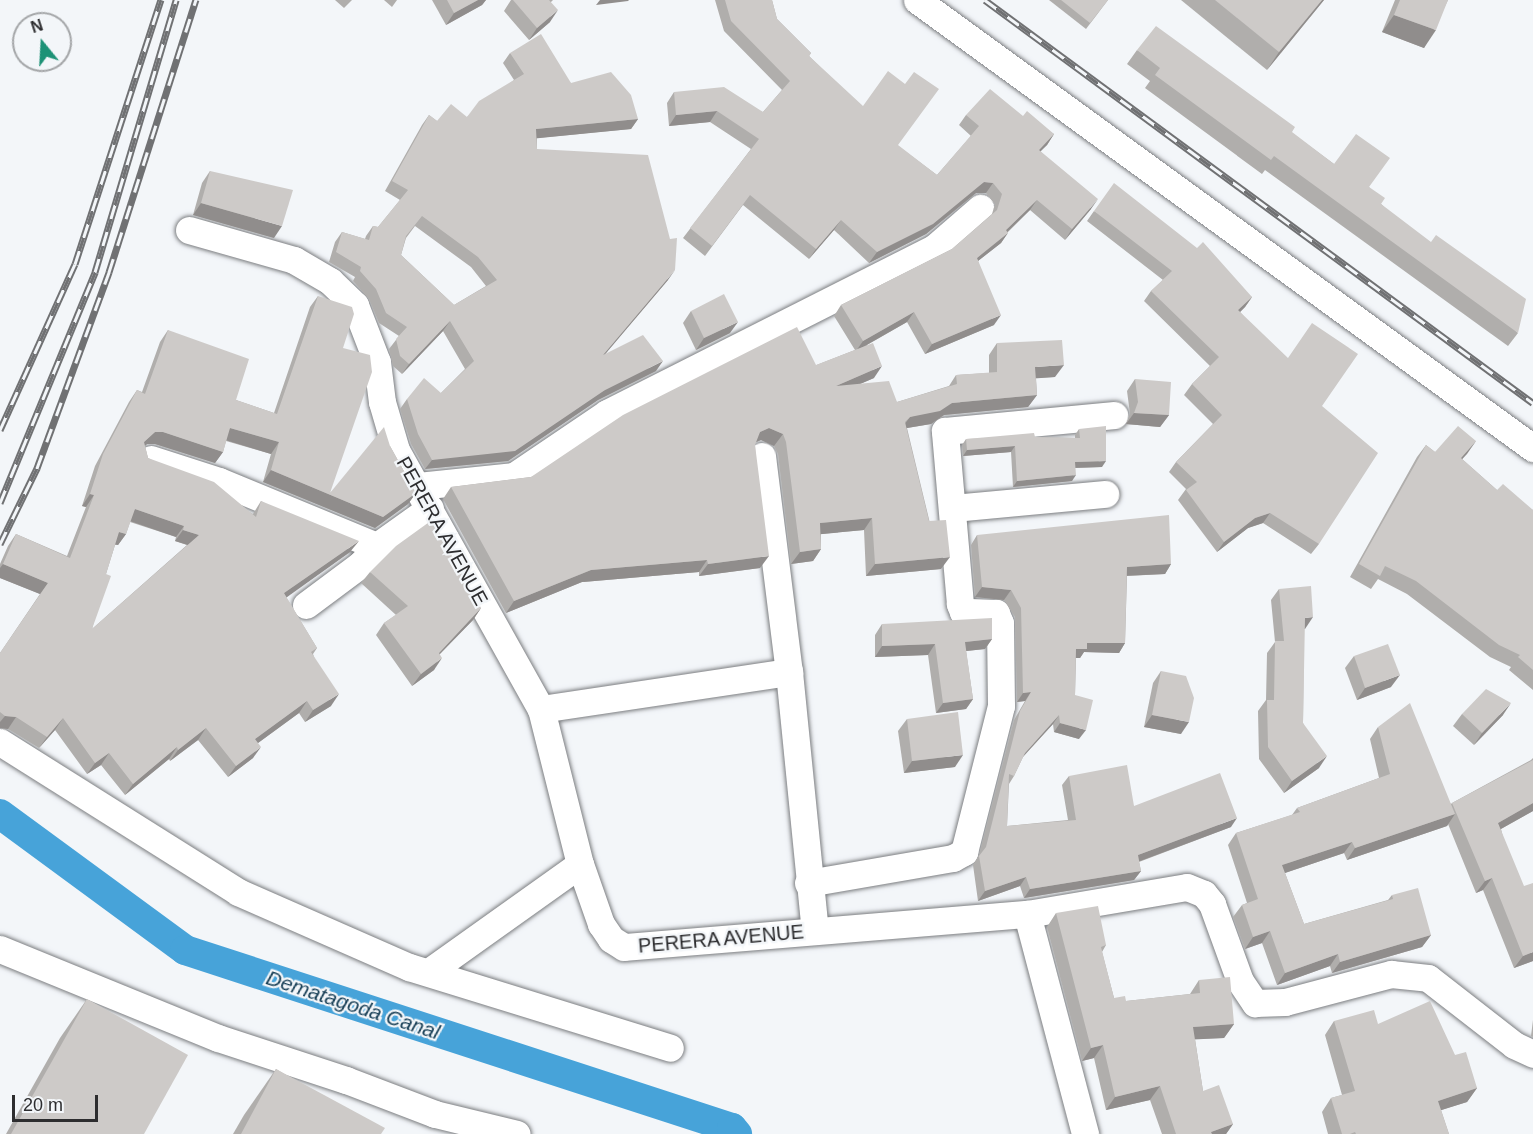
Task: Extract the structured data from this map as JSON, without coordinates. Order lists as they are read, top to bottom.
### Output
{
  "streets": {
    "street": ["PERERA AVENUE"]
  },
  "water": ["Dematagoda Canal"],
  "scale_bar": "20 m",
  "north": "top"
}
